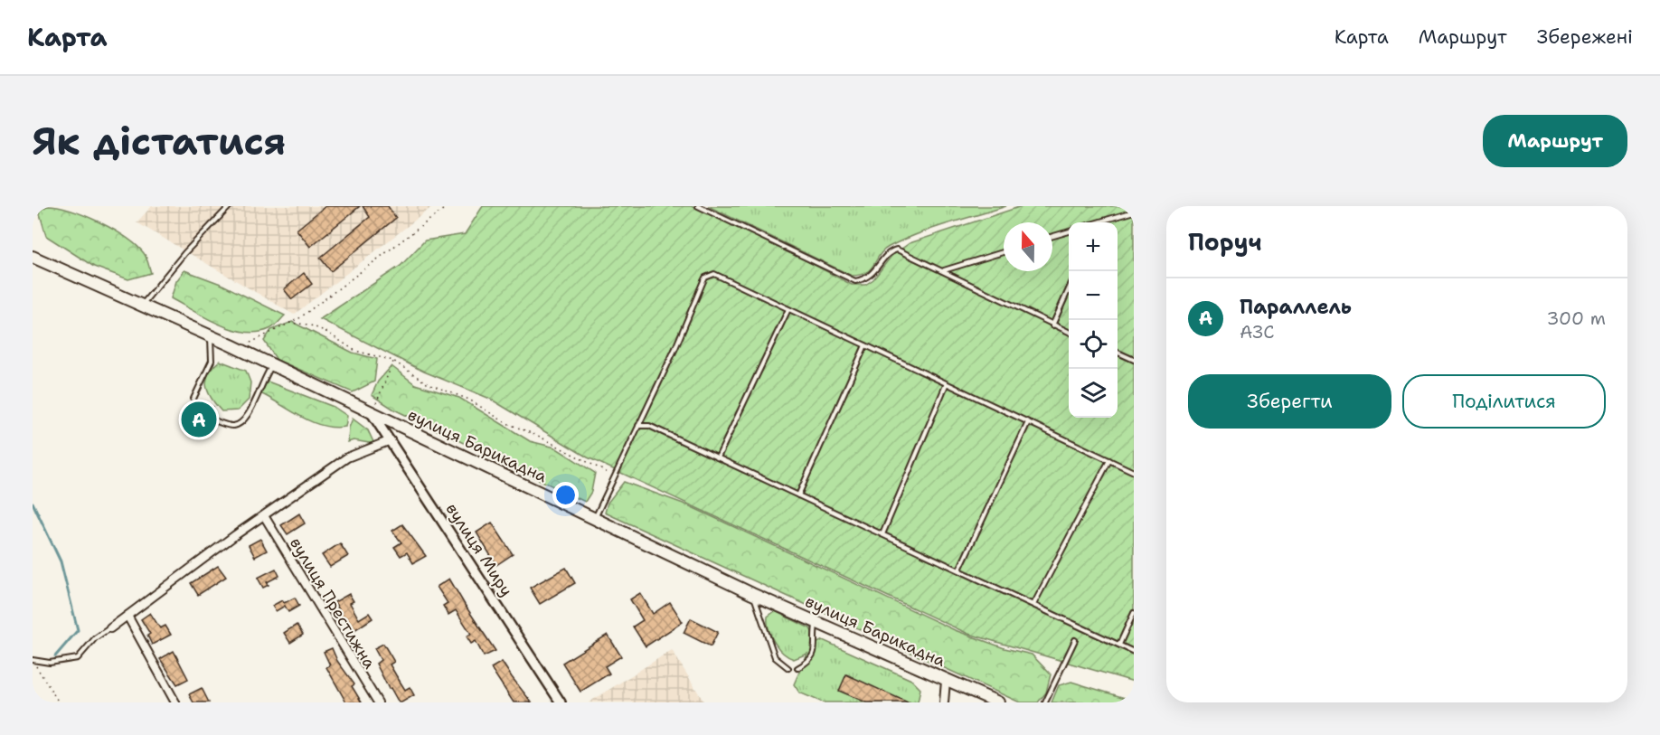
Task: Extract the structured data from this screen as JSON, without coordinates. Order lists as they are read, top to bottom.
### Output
{
  "streets": {
    "main road": ["вулиця Барикадна"],
    "street": ["вулиця Миру", "вулиця Престижна"]
  },
  "crossings": [
    ["вулиця Барикадна", "вулиця Миру"]
  ],
  "north": "top",
  "page": {
    "header": "Карта",
    "nav": ["Карта", "Маршрут", "Збережені"],
    "buttons": [
      "Маршрут",
      ["Зберегти", "Поділитися"]
    ],
    "title": "Як дістатися",
    "heading": "Поруч",
    "map_buttons": ["+", "−"],
    "list": [
      {
        "mark": "A",
        "name": "Параллель",
        "note": "АЗС",
        "value": "300 m"
      }
    ],
    "pins": "A"
  }
}
